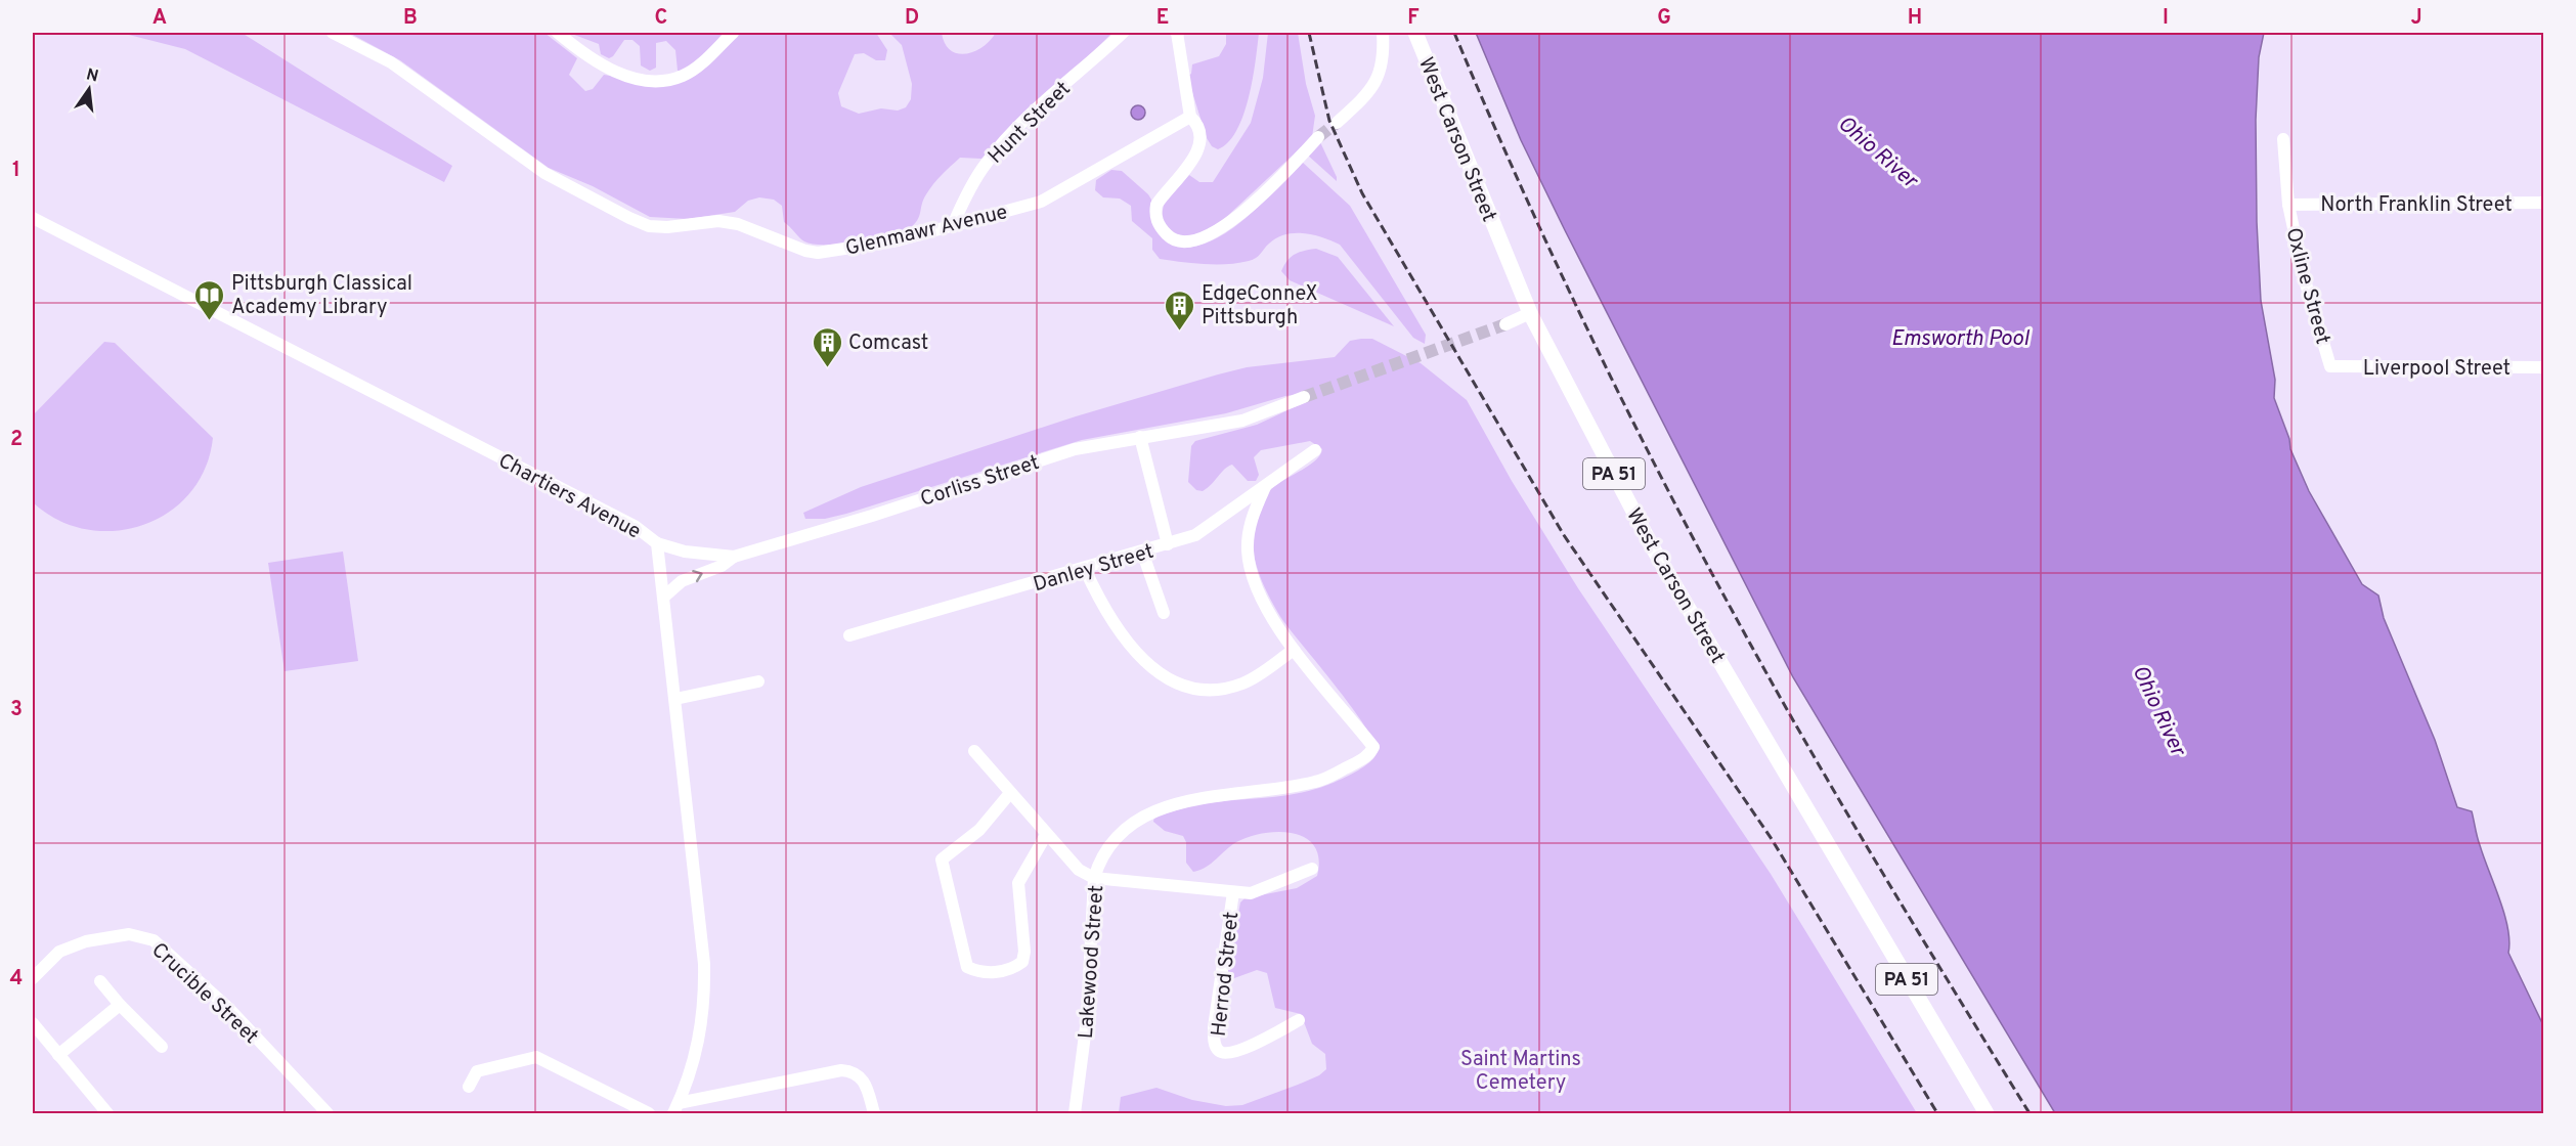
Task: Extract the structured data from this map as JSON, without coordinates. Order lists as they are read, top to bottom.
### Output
{
  "streets": {
    "main road": ["West Carson Street", "PA 51"],
    "street": [
      "Hunt Street",
      "North Franklin Street",
      "Glenmawr Avenue",
      "Oxline Street",
      "Liverpool Street",
      "Corliss Street",
      "Chartiers Avenue",
      "Danley Street",
      "Lakewood Street",
      "Herrod Street",
      "Crucible Street"
    ]
  },
  "crossings": [
    ["Hunt Street", "Glenmawr Avenue"],
    ["North Franklin Street", "Oxline Street"],
    ["Oxline Street", "Liverpool Street"],
    ["Corliss Street", "Chartiers Avenue"]
  ],
  "water": ["Ohio River", "Emsworth Pool"],
  "parks": ["Saint Martins Cemetery"],
  "places": {
    "library": ["Pittsburgh Classical Academy Library"],
    "building": ["EdgeConneX Pittsburgh", "Comcast"]
  },
  "north": "top",
  "grid": {
    "columns": [
      "A",
      "B",
      "C",
      "D",
      "E",
      "F",
      "G",
      "H",
      "I",
      "J"
    ],
    "rows": [
      "1",
      "2",
      "3",
      "4"
    ]
  }
}
